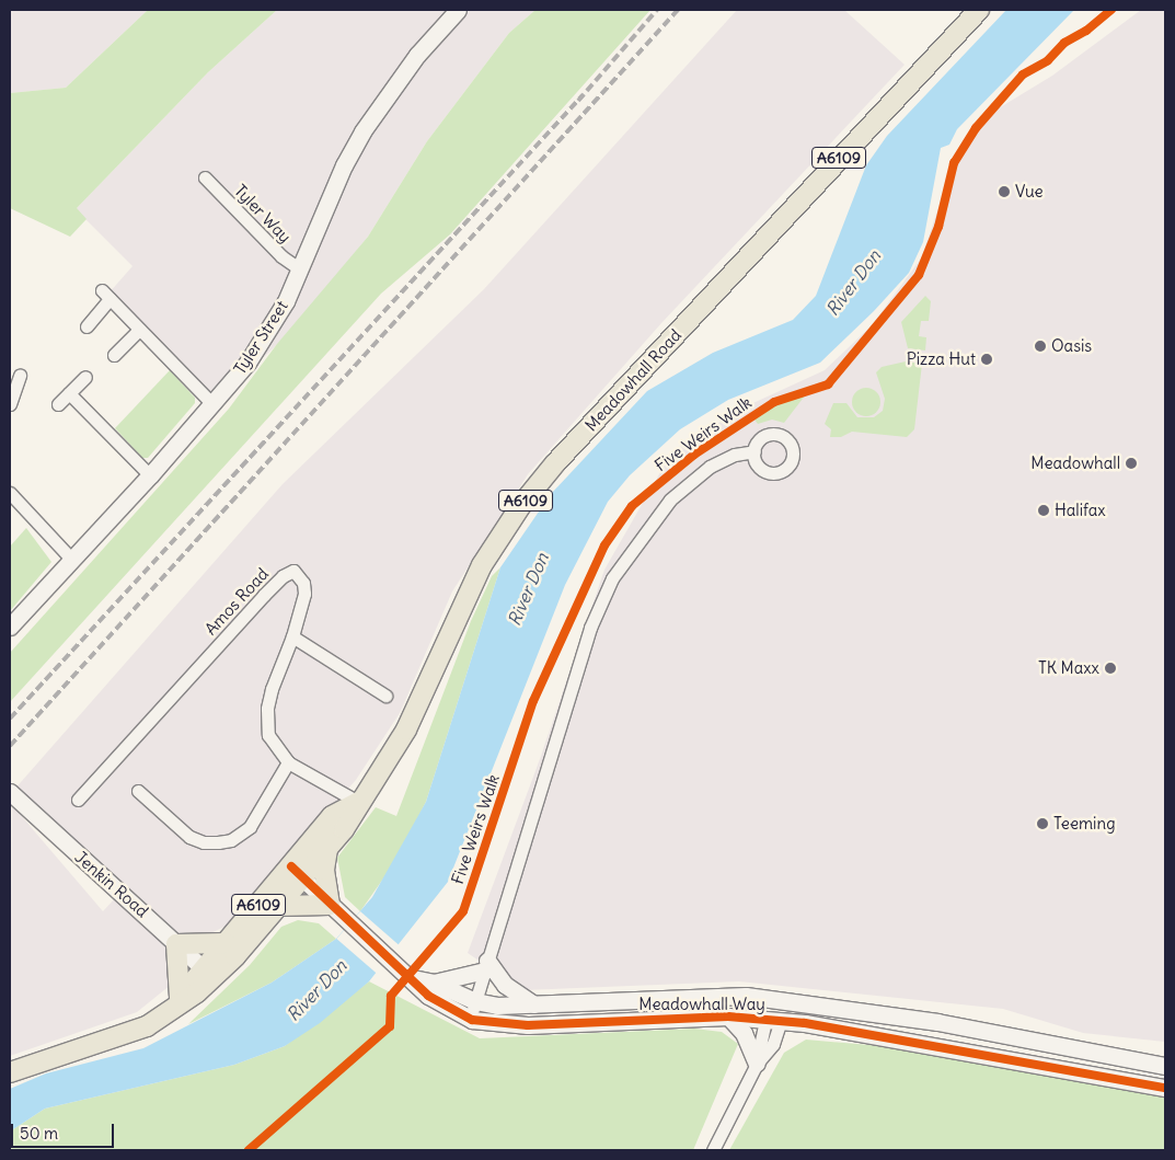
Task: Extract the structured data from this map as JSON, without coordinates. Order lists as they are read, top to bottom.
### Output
{
  "streets": {
    "main road": ["A6109", "Meadowhall Road"],
    "street": [
      "Tyler Way",
      "Tyler Street",
      "Amos Road",
      "Jenkin Road",
      "Meadowhall Way"
    ],
    "cycle path": ["Five Weirs Walk"]
  },
  "crossings": [
    ["Tyler Way", "Tyler Street"],
    ["Meadowhall Road", "Amos Road"],
    ["Meadowhall Road", "Jenkin Road"],
    ["Meadowhall Road", "Meadowhall Way"]
  ],
  "water": ["River Don"],
  "places": [
    "Vue",
    "Oasis",
    "Pizza Hut",
    "Meadowhall",
    "Halifax",
    "TK Maxx",
    "Teeming"
  ],
  "scale_bar": "50 m"
}
